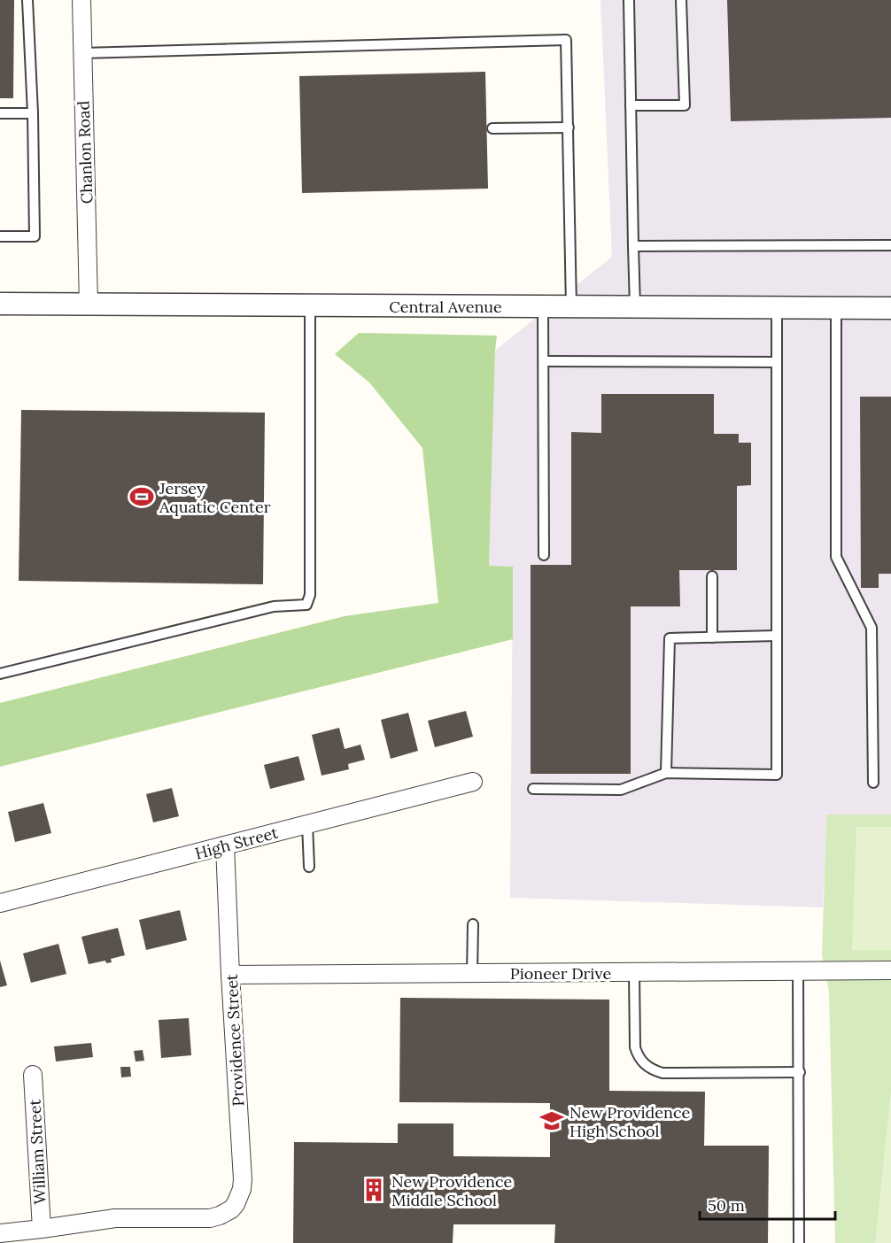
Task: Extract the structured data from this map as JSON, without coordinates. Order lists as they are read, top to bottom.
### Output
{
  "streets": {
    "street": [
      "Chanlon Road",
      "Central Avenue",
      "High Street",
      "Pioneer Drive",
      "Providence Street",
      "William Street"
    ]
  },
  "crossings": [
    ["Chanlon Road", "Central Avenue"],
    ["High Street", "Providence Street"],
    ["Pioneer Drive", "Providence Street"],
    ["Providence Street", "William Street"]
  ],
  "places": {
    "sports": ["Jersey Aquatic Center"],
    "school or university": ["New Providence High School"],
    "building": ["New Providence Middle School"]
  },
  "scale_bar": "50 m"
}
